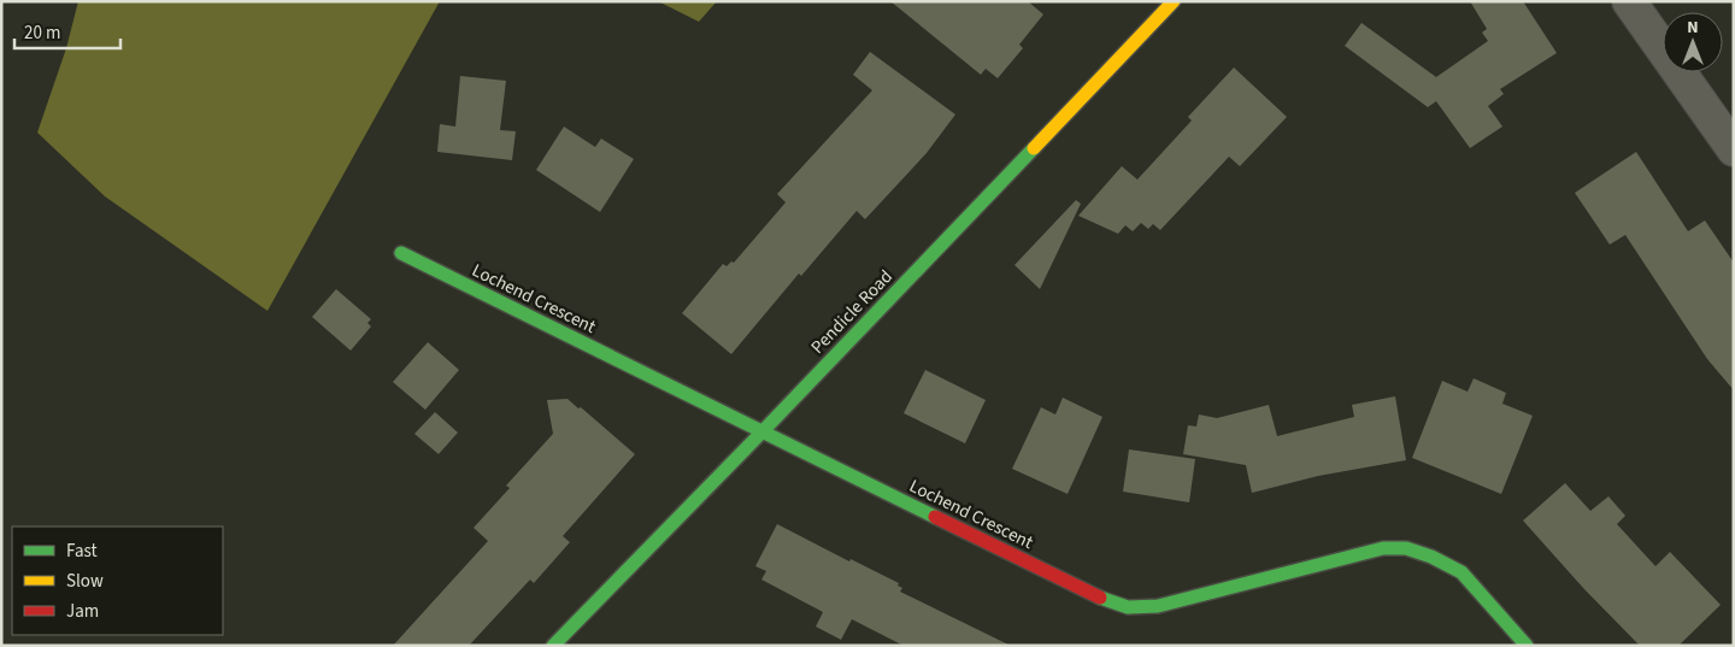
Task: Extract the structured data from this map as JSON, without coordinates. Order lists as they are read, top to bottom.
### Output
{
  "streets": {
    "street": ["Lochend Crescent", "Pendicle Road"]
  },
  "crossings": [
    ["Lochend Crescent", "Pendicle Road"]
  ],
  "legend": ["Fast", "Slow", "Jam"],
  "scale_bar": "20 m",
  "north": "top"
}
